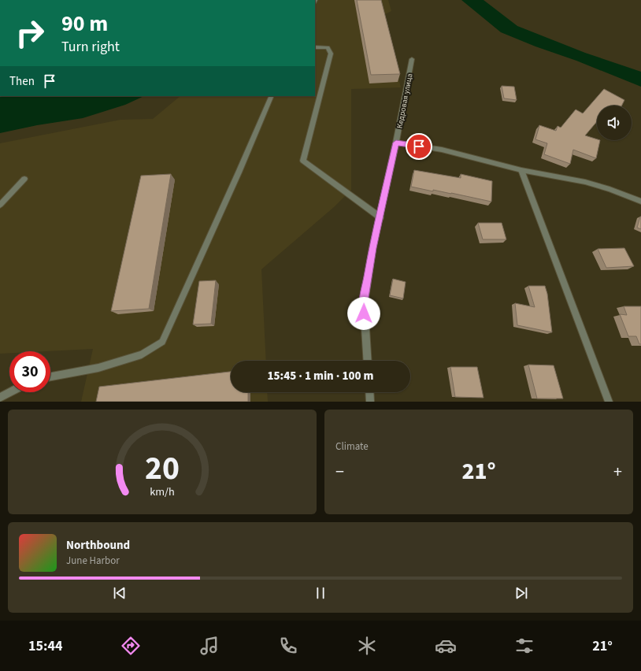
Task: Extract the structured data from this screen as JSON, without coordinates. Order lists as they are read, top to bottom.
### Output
{
  "streets": {
    "street": ["Кедровая улица"]
  },
  "page": {
    "turn": ["90 m", "Turn right"],
    "then": "Then",
    "limit": "30",
    "trip": "15:45 · 1 min · 100 m",
    "tile": "Climate",
    "heat": ["−", "21°", "+"],
    "song": ["Northbound", "June Harbor"],
    "tabs": ["15:44", "21°"],
    "gauge": ["20", "km/h"]
  }
}
